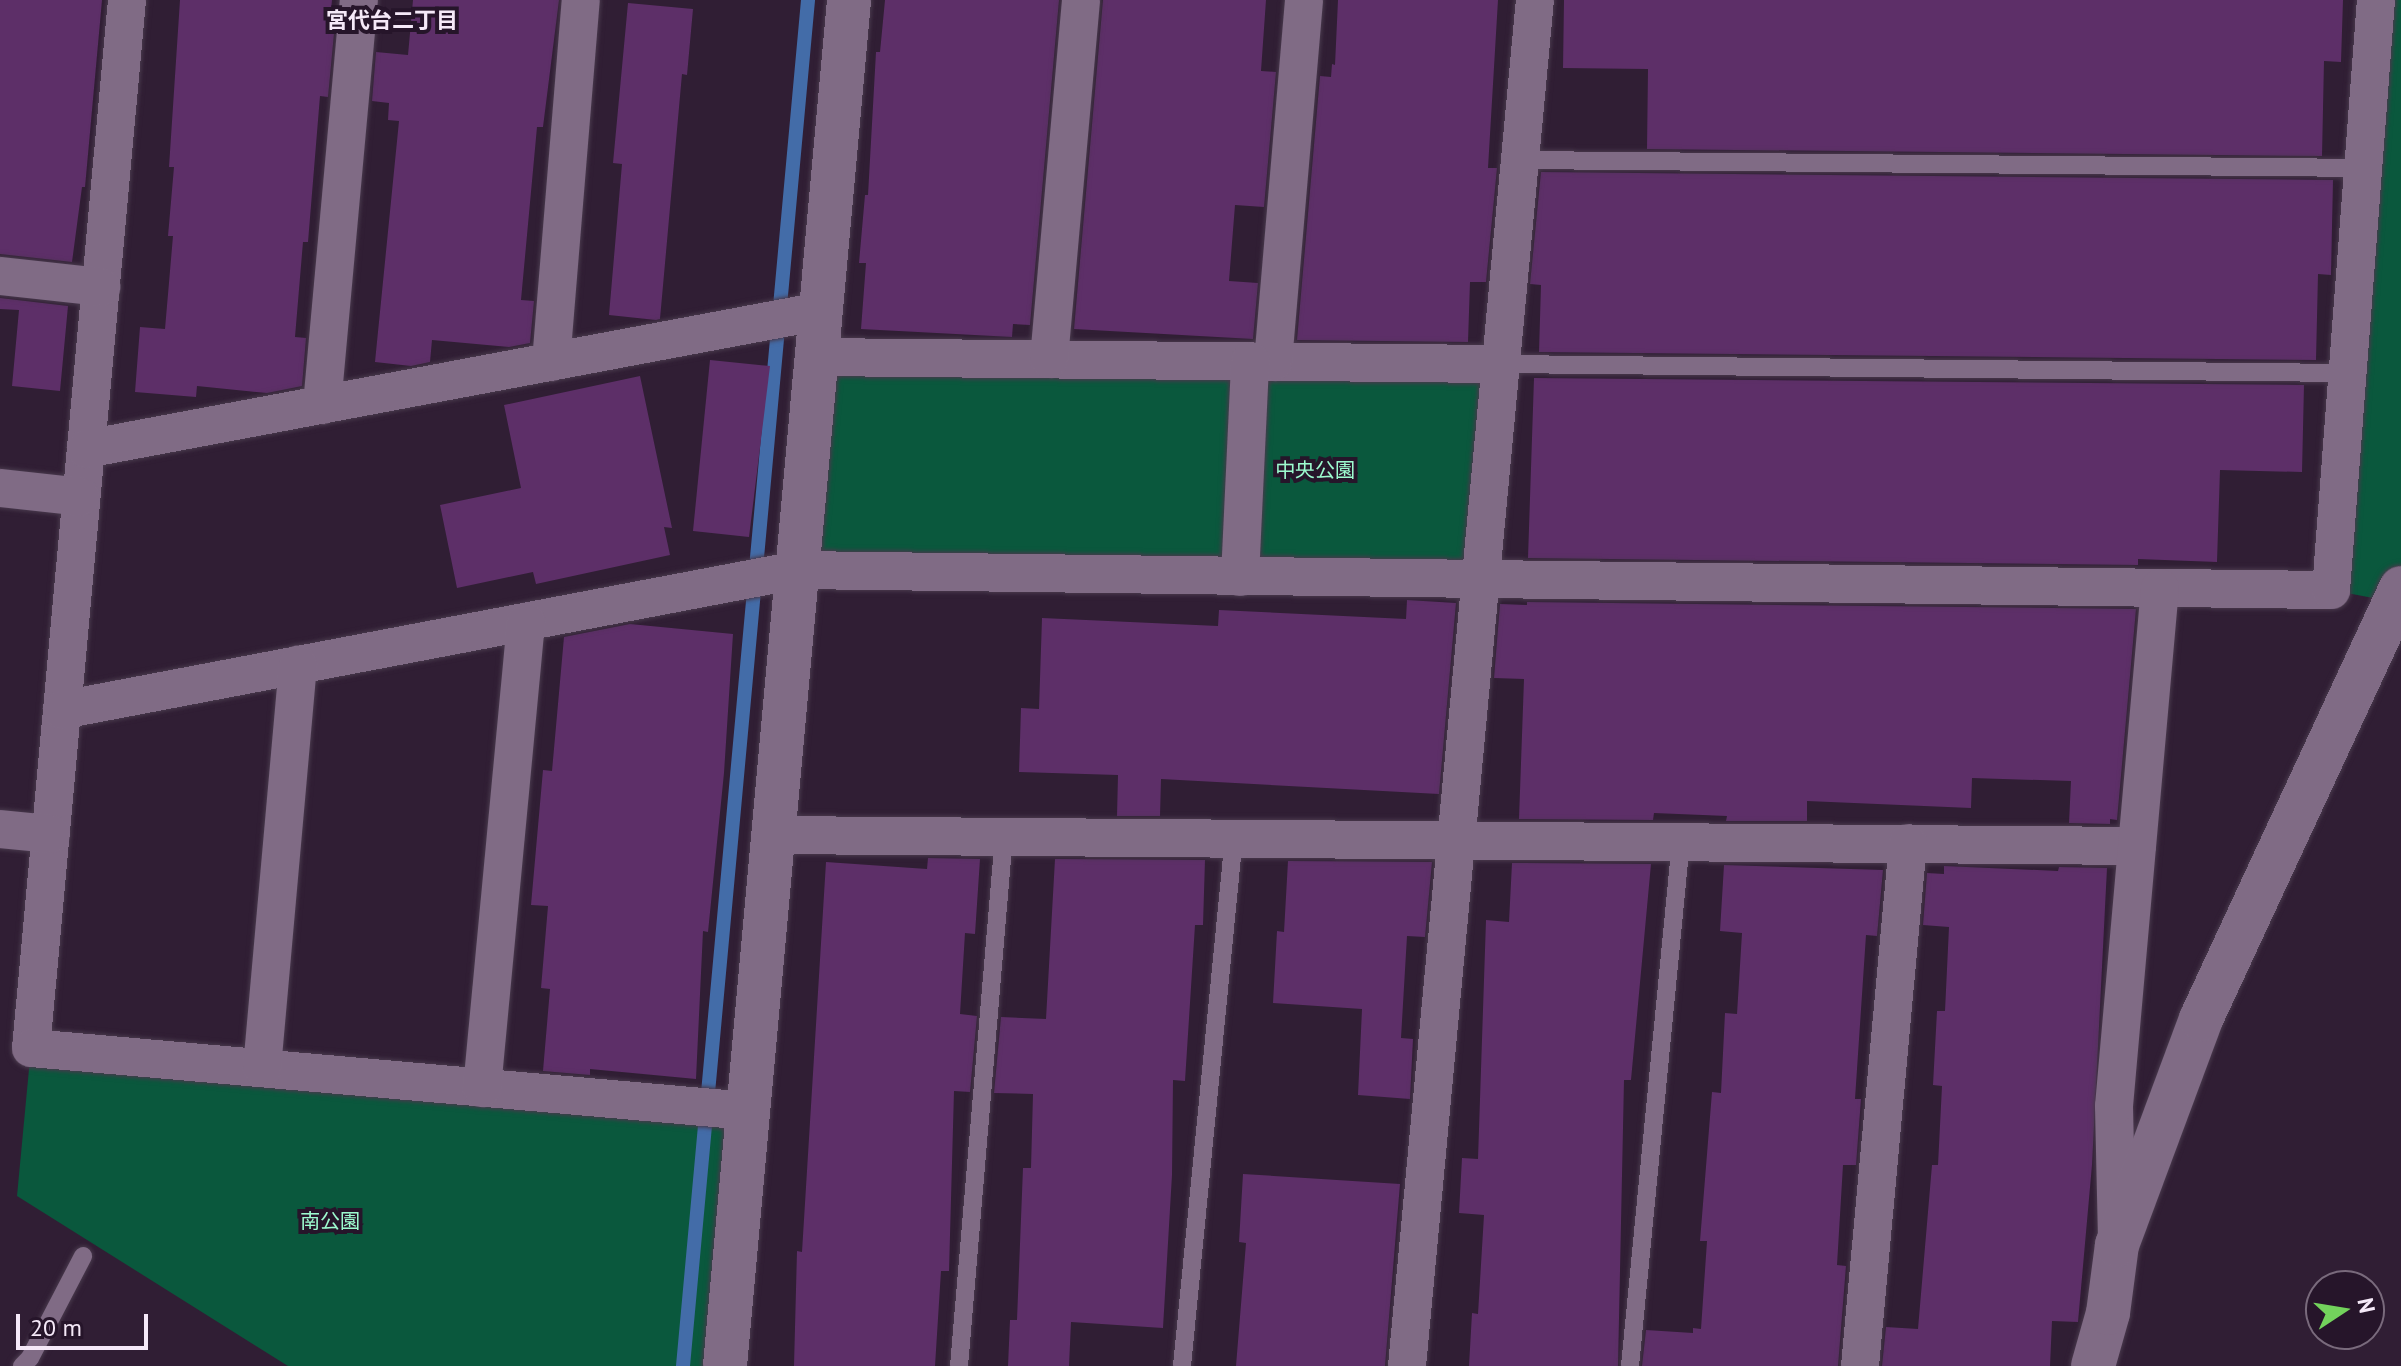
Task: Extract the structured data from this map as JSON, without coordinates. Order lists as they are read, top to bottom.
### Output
{
  "districts": ["宮代台二丁目"],
  "parks": ["中央公園", "南公園"],
  "scale_bar": "20 m",
  "north": "right"
}
